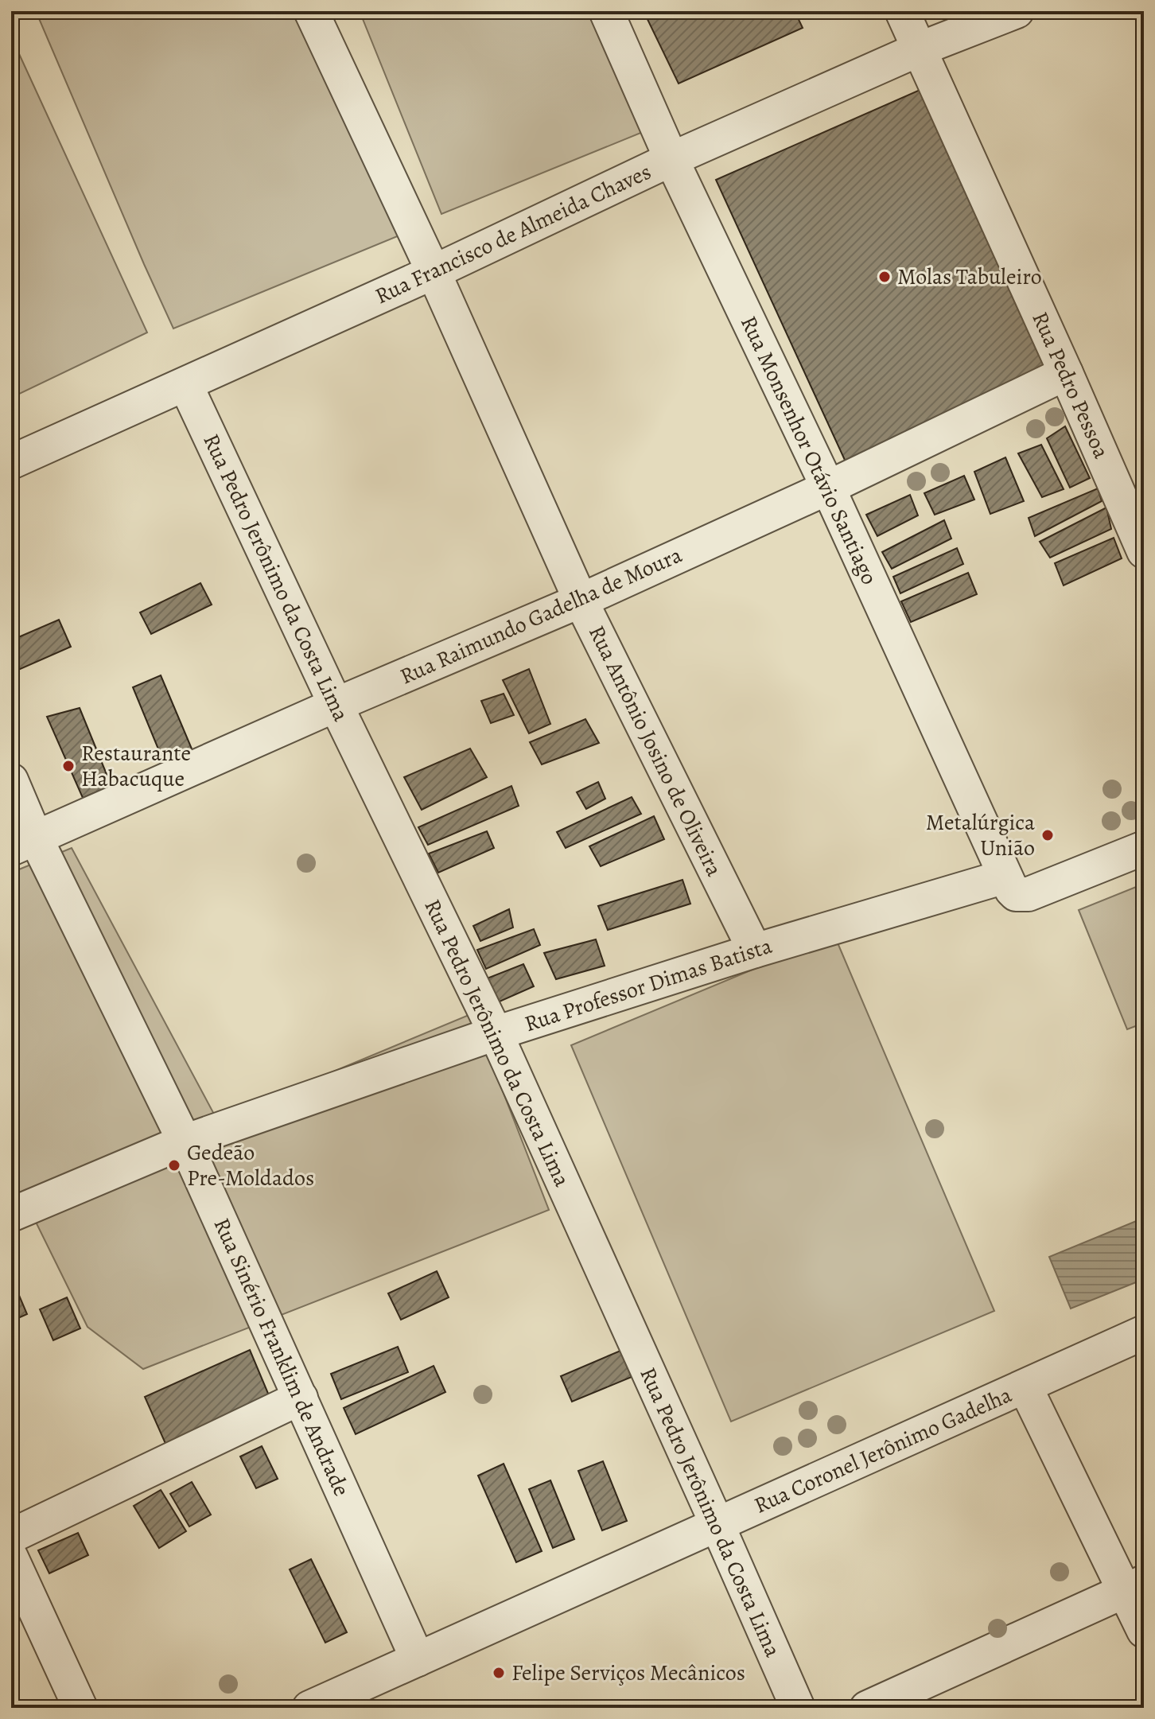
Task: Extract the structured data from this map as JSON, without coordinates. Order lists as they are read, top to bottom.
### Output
{
  "streets": {
    "street": [
      "Rua Francisco de Almeida Chaves",
      "Rua Pedro Pessoa",
      "Rua Monsenhor Otávio Santiago",
      "Rua Pedro Jerônimo da Costa Lima",
      "Rua Raimundo Gadelha de Moura",
      "Rua Antônio Josino de Oliveira",
      "Rua Professor Dimas Batista",
      "Rua Sinério Franklim de Andrade",
      "Rua Coronel Jerônimo Gadelha"
    ]
  },
  "crossings": [
    ["Rua Francisco de Almeida Chaves", "Rua Pedro Pessoa"],
    ["Rua Francisco de Almeida Chaves", "Rua Monsenhor Otávio Santiago"],
    ["Rua Francisco de Almeida Chaves", "Rua Pedro Jerônimo da Costa Lima"],
    ["Rua Francisco de Almeida Chaves", "Rua Antônio Josino de Oliveira"],
    ["Rua Pedro Pessoa", "Rua Raimundo Gadelha de Moura"],
    ["Rua Monsenhor Otávio Santiago", "Rua Raimundo Gadelha de Moura"],
    ["Rua Monsenhor Otávio Santiago", "Rua Professor Dimas Batista"],
    ["Rua Pedro Jerônimo da Costa Lima", "Rua Raimundo Gadelha de Moura"],
    ["Rua Pedro Jerônimo da Costa Lima", "Rua Professor Dimas Batista"],
    ["Rua Pedro Jerônimo da Costa Lima", "Rua Coronel Jerônimo Gadelha"],
    ["Rua Raimundo Gadelha de Moura", "Rua Antônio Josino de Oliveira"],
    ["Rua Raimundo Gadelha de Moura", "Rua Sinério Franklim de Andrade"],
    ["Rua Antônio Josino de Oliveira", "Rua Professor Dimas Batista"],
    ["Rua Professor Dimas Batista", "Rua Sinério Franklim de Andrade"],
    ["Rua Sinério Franklim de Andrade", "Rua Coronel Jerônimo Gadelha"]
  ],
  "places": [
    "Molas Tabuleiro",
    "Restaurante Habacuque",
    "Metalúrgica União",
    "Gedeão Pre-Moldados",
    "Felipe Serviços Mecânicos"
  ]
}
